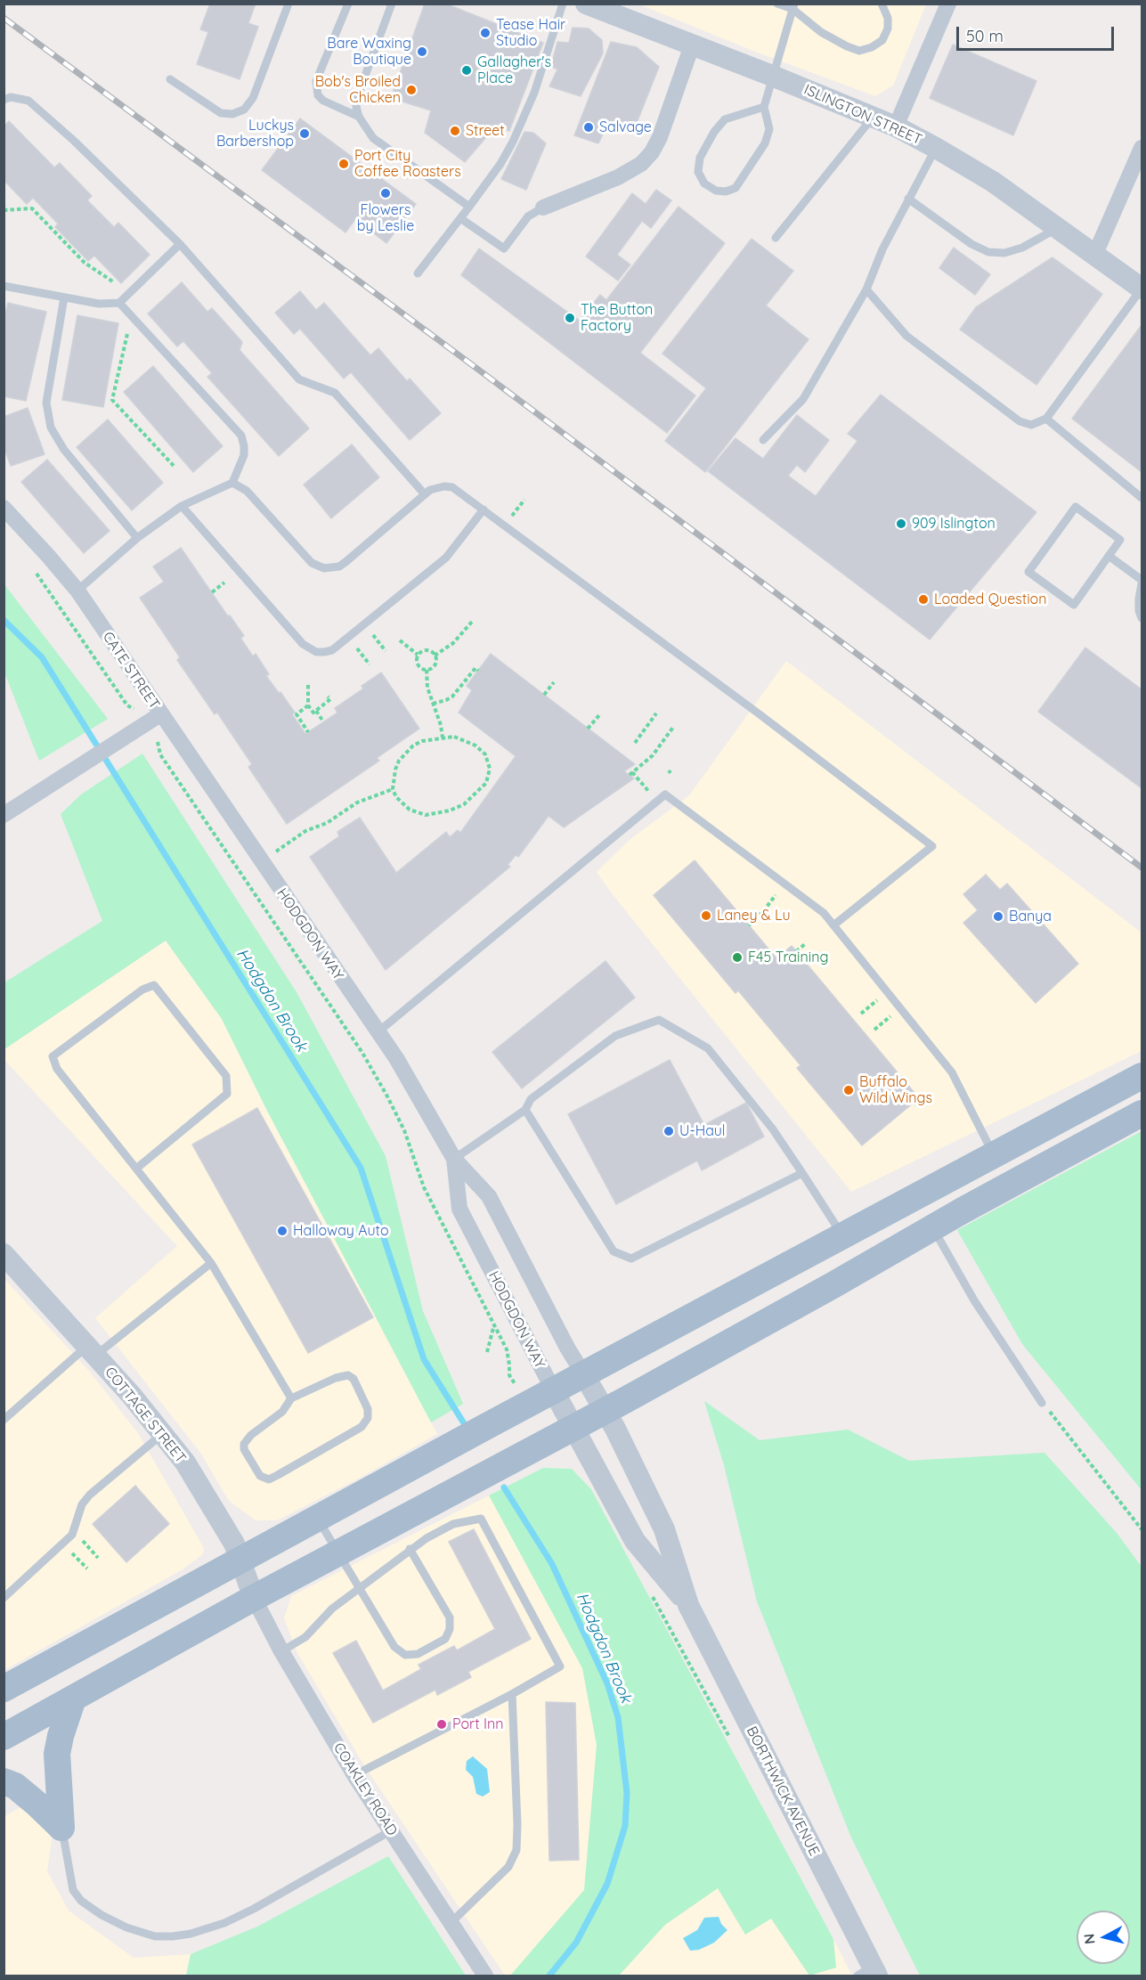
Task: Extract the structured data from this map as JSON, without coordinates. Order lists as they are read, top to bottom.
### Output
{
  "streets": {
    "street": [
      "ISLINGTON STREET",
      "CATE STREET",
      "HODGDON WAY",
      "COTTAGE STREET",
      "COAKLEY ROAD",
      "BORTHWICK AVENUE"
    ]
  },
  "crossings": [
    ["CATE STREET", "HODGDON WAY"],
    ["HODGDON WAY", "BORTHWICK AVENUE"],
    ["COTTAGE STREET", "COAKLEY ROAD"]
  ],
  "water": ["Hodgdon Brook"],
  "places": [
    "Tease Hair Studio",
    "Bare Waxing Boutique",
    "Gallagher's Place",
    "Bob's Broiled Chicken",
    "Salvage",
    "Street",
    "Luckys Barbershop",
    "Port City Coffee Roasters",
    "Flowers by Leslie",
    "The Button Factory",
    "909 Islington",
    "Loaded Question",
    "Laney & Lu",
    "Banya",
    "F45 Training",
    "Buffalo Wild Wings",
    "U-Haul",
    "Halloway Auto",
    "Port Inn"
  ],
  "scale_bar": "50 m",
  "north": "left"
}
